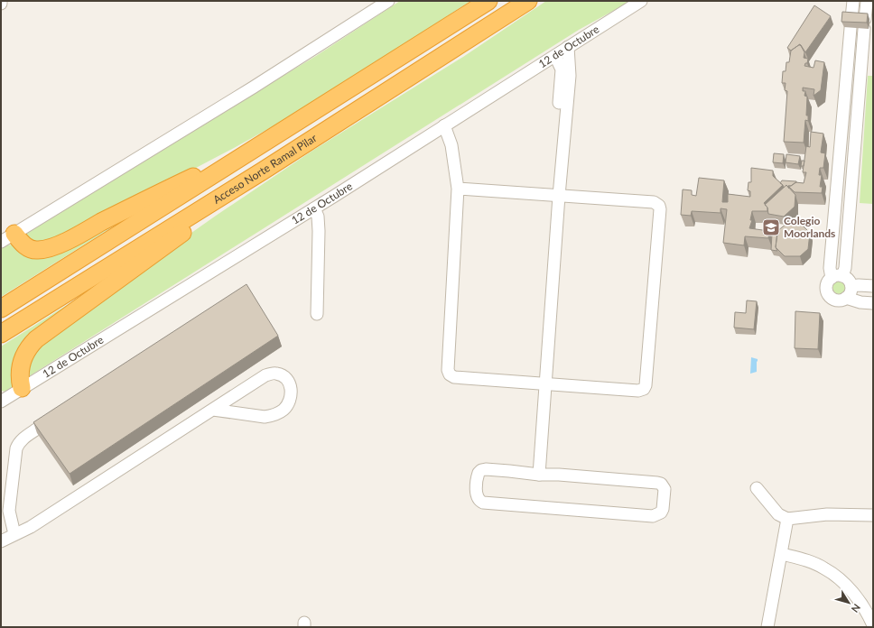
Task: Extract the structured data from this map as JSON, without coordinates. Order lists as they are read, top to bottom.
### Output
{
  "streets": {
    "highway": ["Acceso Norte Ramal Pilar"],
    "street": ["12 de Octubre"]
  },
  "places": {
    "school or university": ["Colegio Moorlands"]
  },
  "north": "bottom right"
}
